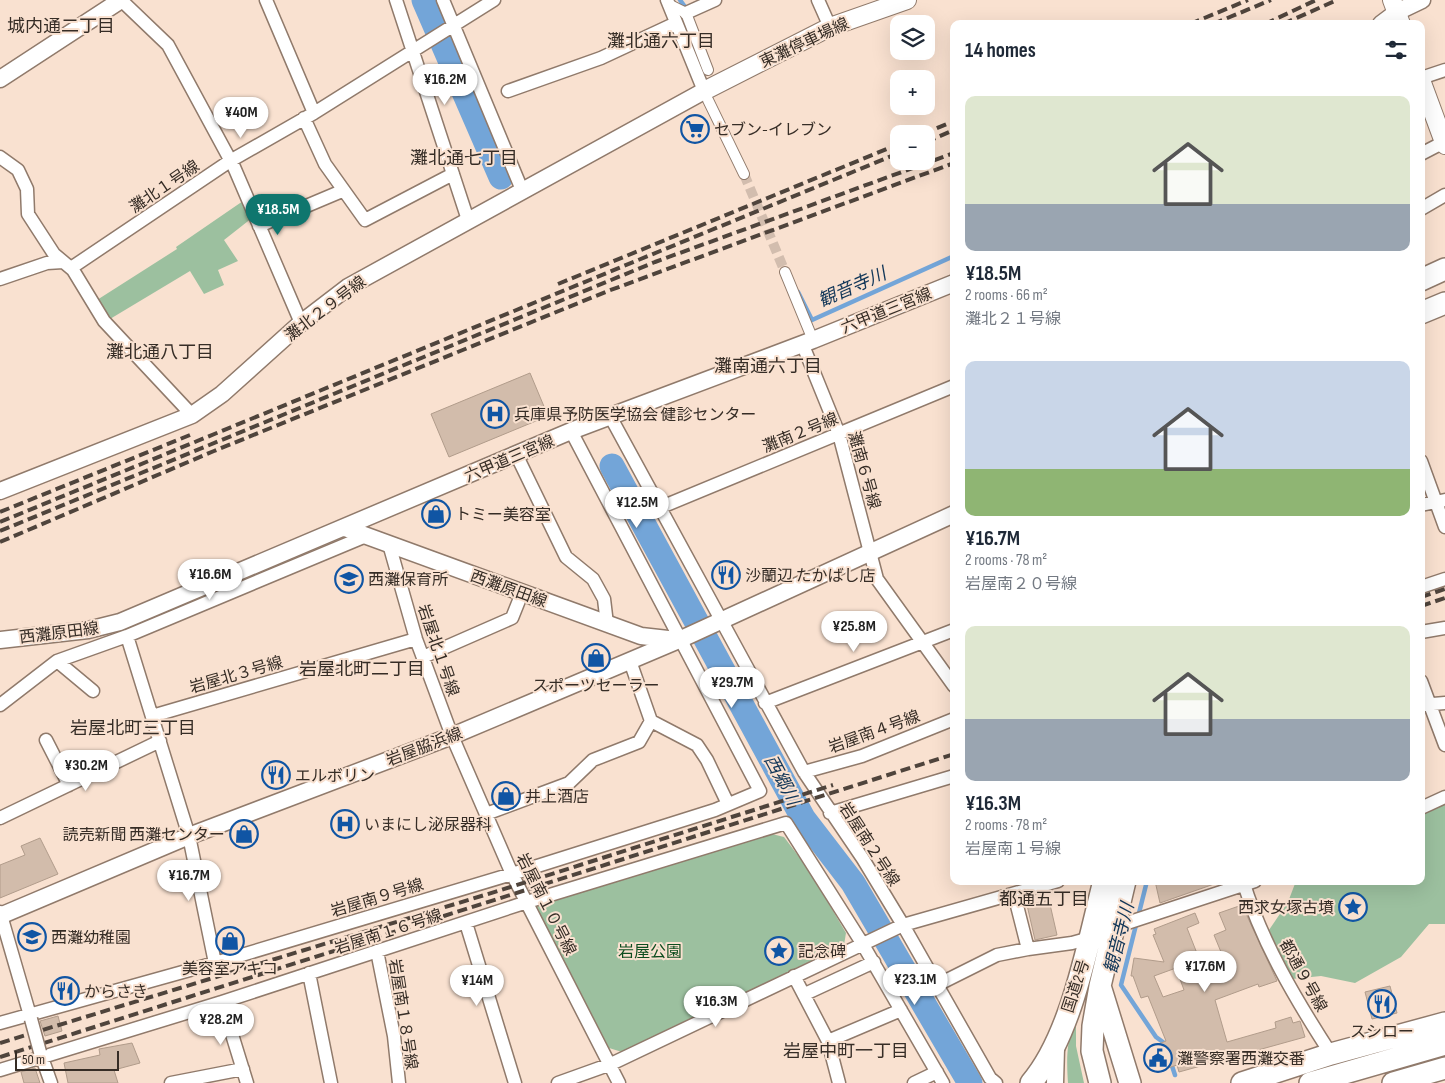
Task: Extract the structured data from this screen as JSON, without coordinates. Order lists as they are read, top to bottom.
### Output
{
  "streets": {
    "highway": ["国道2号"],
    "main road": ["東灘停車場線"],
    "street": [
      "灘北１号線",
      "灘北２９号線",
      "六甲道三宮線",
      "灘南２号線",
      "灘南６号線",
      "西灘原田線",
      "岩屋北１号線",
      "岩屋北３号線",
      "岩屋南４号線",
      "岩屋脇浜線",
      "岩屋南２号線",
      "岩屋南９号線",
      "岩屋南１０号線",
      "岩屋南１６号線",
      "都通９号線",
      "岩屋南１８号線"
    ]
  },
  "crossings": [
    ["東灘停車場線", "灘北２９号線"],
    ["六甲道三宮線", "灘南６号線"],
    ["六甲道三宮線", "西灘原田線"],
    ["六甲道三宮線", "岩屋南２号線"],
    ["灘南２号線", "灘南６号線"],
    ["灘南２号線", "岩屋南２号線"],
    ["西灘原田線", "岩屋北１号線"],
    ["西灘原田線", "岩屋脇浜線"],
    ["西灘原田線", "岩屋南９号線"],
    ["岩屋北１号線", "岩屋北３号線"],
    ["岩屋北１号線", "岩屋脇浜線"],
    ["岩屋北１号線", "岩屋南１０号線"],
    ["岩屋南４号線", "岩屋南２号線"],
    ["岩屋脇浜線", "岩屋南２号線"],
    ["岩屋脇浜線", "岩屋南９号線"],
    ["岩屋脇浜線", "岩屋南１０号線"],
    ["岩屋南９号線", "岩屋南１０号線"],
    ["岩屋南１０号線", "岩屋南１６号線"],
    ["岩屋南１６号線", "岩屋南１８号線"]
  ],
  "districts": [
    "城内通二丁目",
    "灘北通六丁目",
    "灘北通七丁目",
    "灘北通八丁目",
    "灘南通六丁目",
    "岩屋北町二丁目",
    "岩屋北町三丁目",
    "都通五丁目",
    "岩屋中町一丁目"
  ],
  "water": ["観音寺川", "西郷川"],
  "parks": ["岩屋公園"],
  "places": {
    "supermarket": ["セブン-イレブン"],
    "hospital": ["兵庫県予防医学協会 健診センター", "いまにし泌尿器科"],
    "shop": [
      "トミー美容室",
      "スポーツセーラー",
      "井上酒店",
      "読売新聞 西灘センター",
      "美容室アキコ"
    ],
    "restaurant": [
      "沙蘭辺 たかばし店",
      "エルボリン",
      "からさき",
      "スシロー"
    ],
    "school or university": ["西灘保育所", "西灘幼稚園"],
    "place": ["西求女塚古墳", "記念碑"],
    "public building": ["灘警察署西灘交番"]
  },
  "scale_bar": "50 m",
  "page": {
    "map_buttons": ["+", "−"],
    "heading": "14 homes",
    "price": [
      "¥16.2M",
      "¥40M",
      "¥18.5M",
      "¥12.5M",
      "¥16.6M",
      "¥25.8M",
      "¥29.7M",
      "¥30.2M",
      "¥16.7M",
      "¥17.6M",
      "¥23.1M",
      "¥14M",
      "¥16.3M",
      "¥28.2M"
    ],
    "list": [
      {
        "name": "¥18.5M",
        "note": "2 rooms · 66 m² · 灘北２１号線"
      },
      {
        "name": "¥16.7M",
        "note": "2 rooms · 78 m² · 岩屋南２０号線"
      },
      {
        "name": "¥16.3M",
        "note": "2 rooms · 78 m² · 岩屋南１号線"
      }
    ],
    "scale": "50 m"
  }
}
